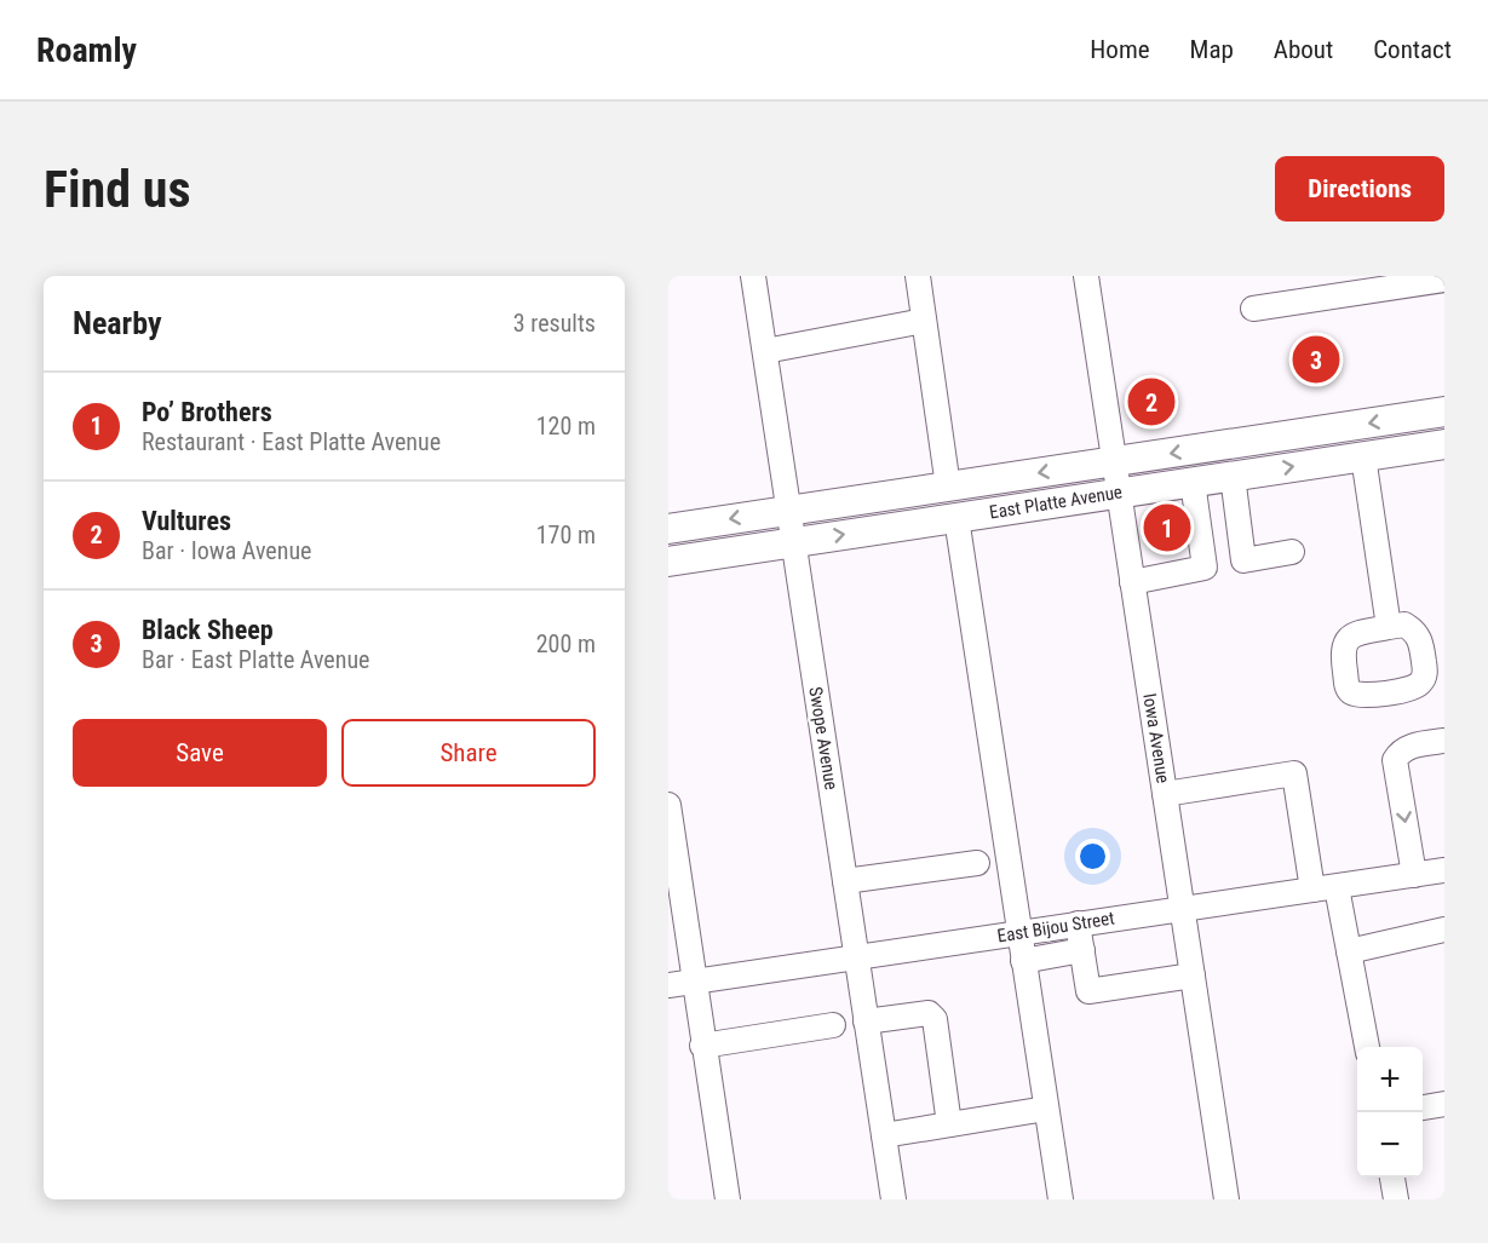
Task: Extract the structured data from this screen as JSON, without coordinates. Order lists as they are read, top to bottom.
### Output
{
  "streets": {
    "main road": ["East Platte Avenue"],
    "street": ["Swope Avenue", "Iowa Avenue", "East Bijou Street"]
  },
  "crossings": [
    ["East Platte Avenue", "Swope Avenue"],
    ["East Platte Avenue", "Iowa Avenue"],
    ["Swope Avenue", "East Bijou Street"],
    ["Iowa Avenue", "East Bijou Street"]
  ],
  "page": {
    "header": "Roamly",
    "nav": [
      "Home",
      "Map",
      "About",
      "Contact"
    ],
    "buttons": [
      "Directions",
      ["Save", "Share"]
    ],
    "title": "Find us",
    "heading": ["Nearby", "3 results"],
    "pins": ["3", "2", "1"],
    "list": [
      {
        "mark": "1",
        "name": "Po’ Brothers",
        "note": "Restaurant · East Platte Avenue",
        "value": "120 m"
      },
      {
        "mark": "2",
        "name": "Vultures",
        "note": "Bar · Iowa Avenue",
        "value": "170 m"
      },
      {
        "mark": "3",
        "name": "Black Sheep",
        "note": "Bar · East Platte Avenue",
        "value": "200 m"
      }
    ],
    "map_buttons": ["+", "−"]
  }
}
